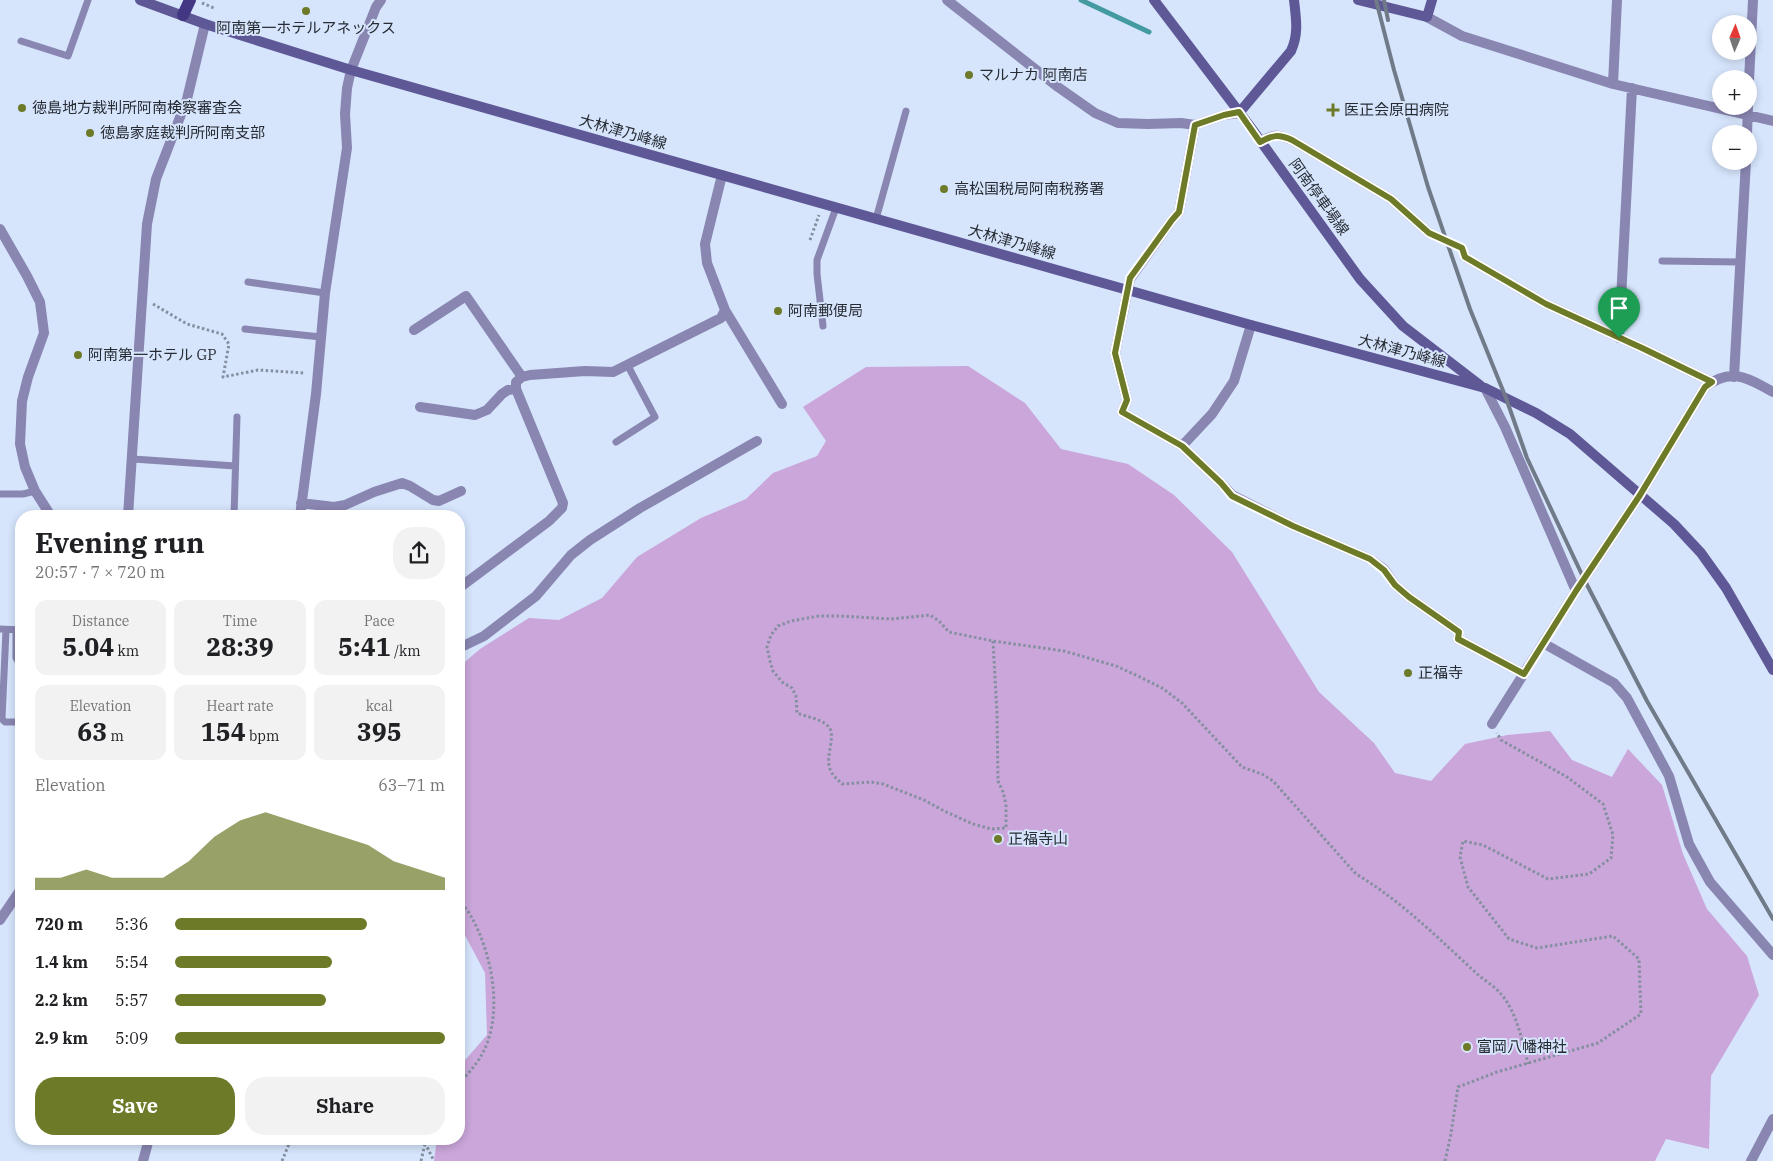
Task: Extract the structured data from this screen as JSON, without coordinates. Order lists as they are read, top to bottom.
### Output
{
  "streets": {
    "main road": ["大林津乃峰線", "阿南停車場線"]
  },
  "crossings": [
    ["大林津乃峰線", "阿南停車場線"]
  ],
  "places": {
    "other": [
      "阿南第一ホテルアネックス",
      "マルナカ 阿南店",
      "徳島地方裁判所阿南検察審査会",
      "徳島家庭裁判所阿南支部",
      "高松国税局阿南税務署",
      "阿南郵便局",
      "阿南第一ホテル GP",
      "正福寺",
      "正福寺山",
      "富岡八幡神社"
    ],
    "health": ["医正会原田病院"]
  },
  "north": "top",
  "page": {
    "map_buttons": ["+", "−"],
    "heading": ["Evening run", "20:57 · 7 × 720 m"],
    "stats": [
      ["Distance", "5.04 km"],
      ["Time", "28:39"],
      ["Pace", "5:41 /km"],
      ["Elevation", "63 m"],
      ["Heart rate", "154 bpm"],
      ["kcal", "395"]
    ],
    "chart": ["Elevation", "63–71 m"],
    "list": [
      {
        "name": "720 m",
        "note": "5:36"
      },
      {
        "name": "1.4 km",
        "note": "5:54"
      },
      {
        "name": "2.2 km",
        "note": "5:57"
      },
      {
        "name": "2.9 km",
        "note": "5:09"
      }
    ],
    "buttons": ["Save", "Share"]
  }
}
